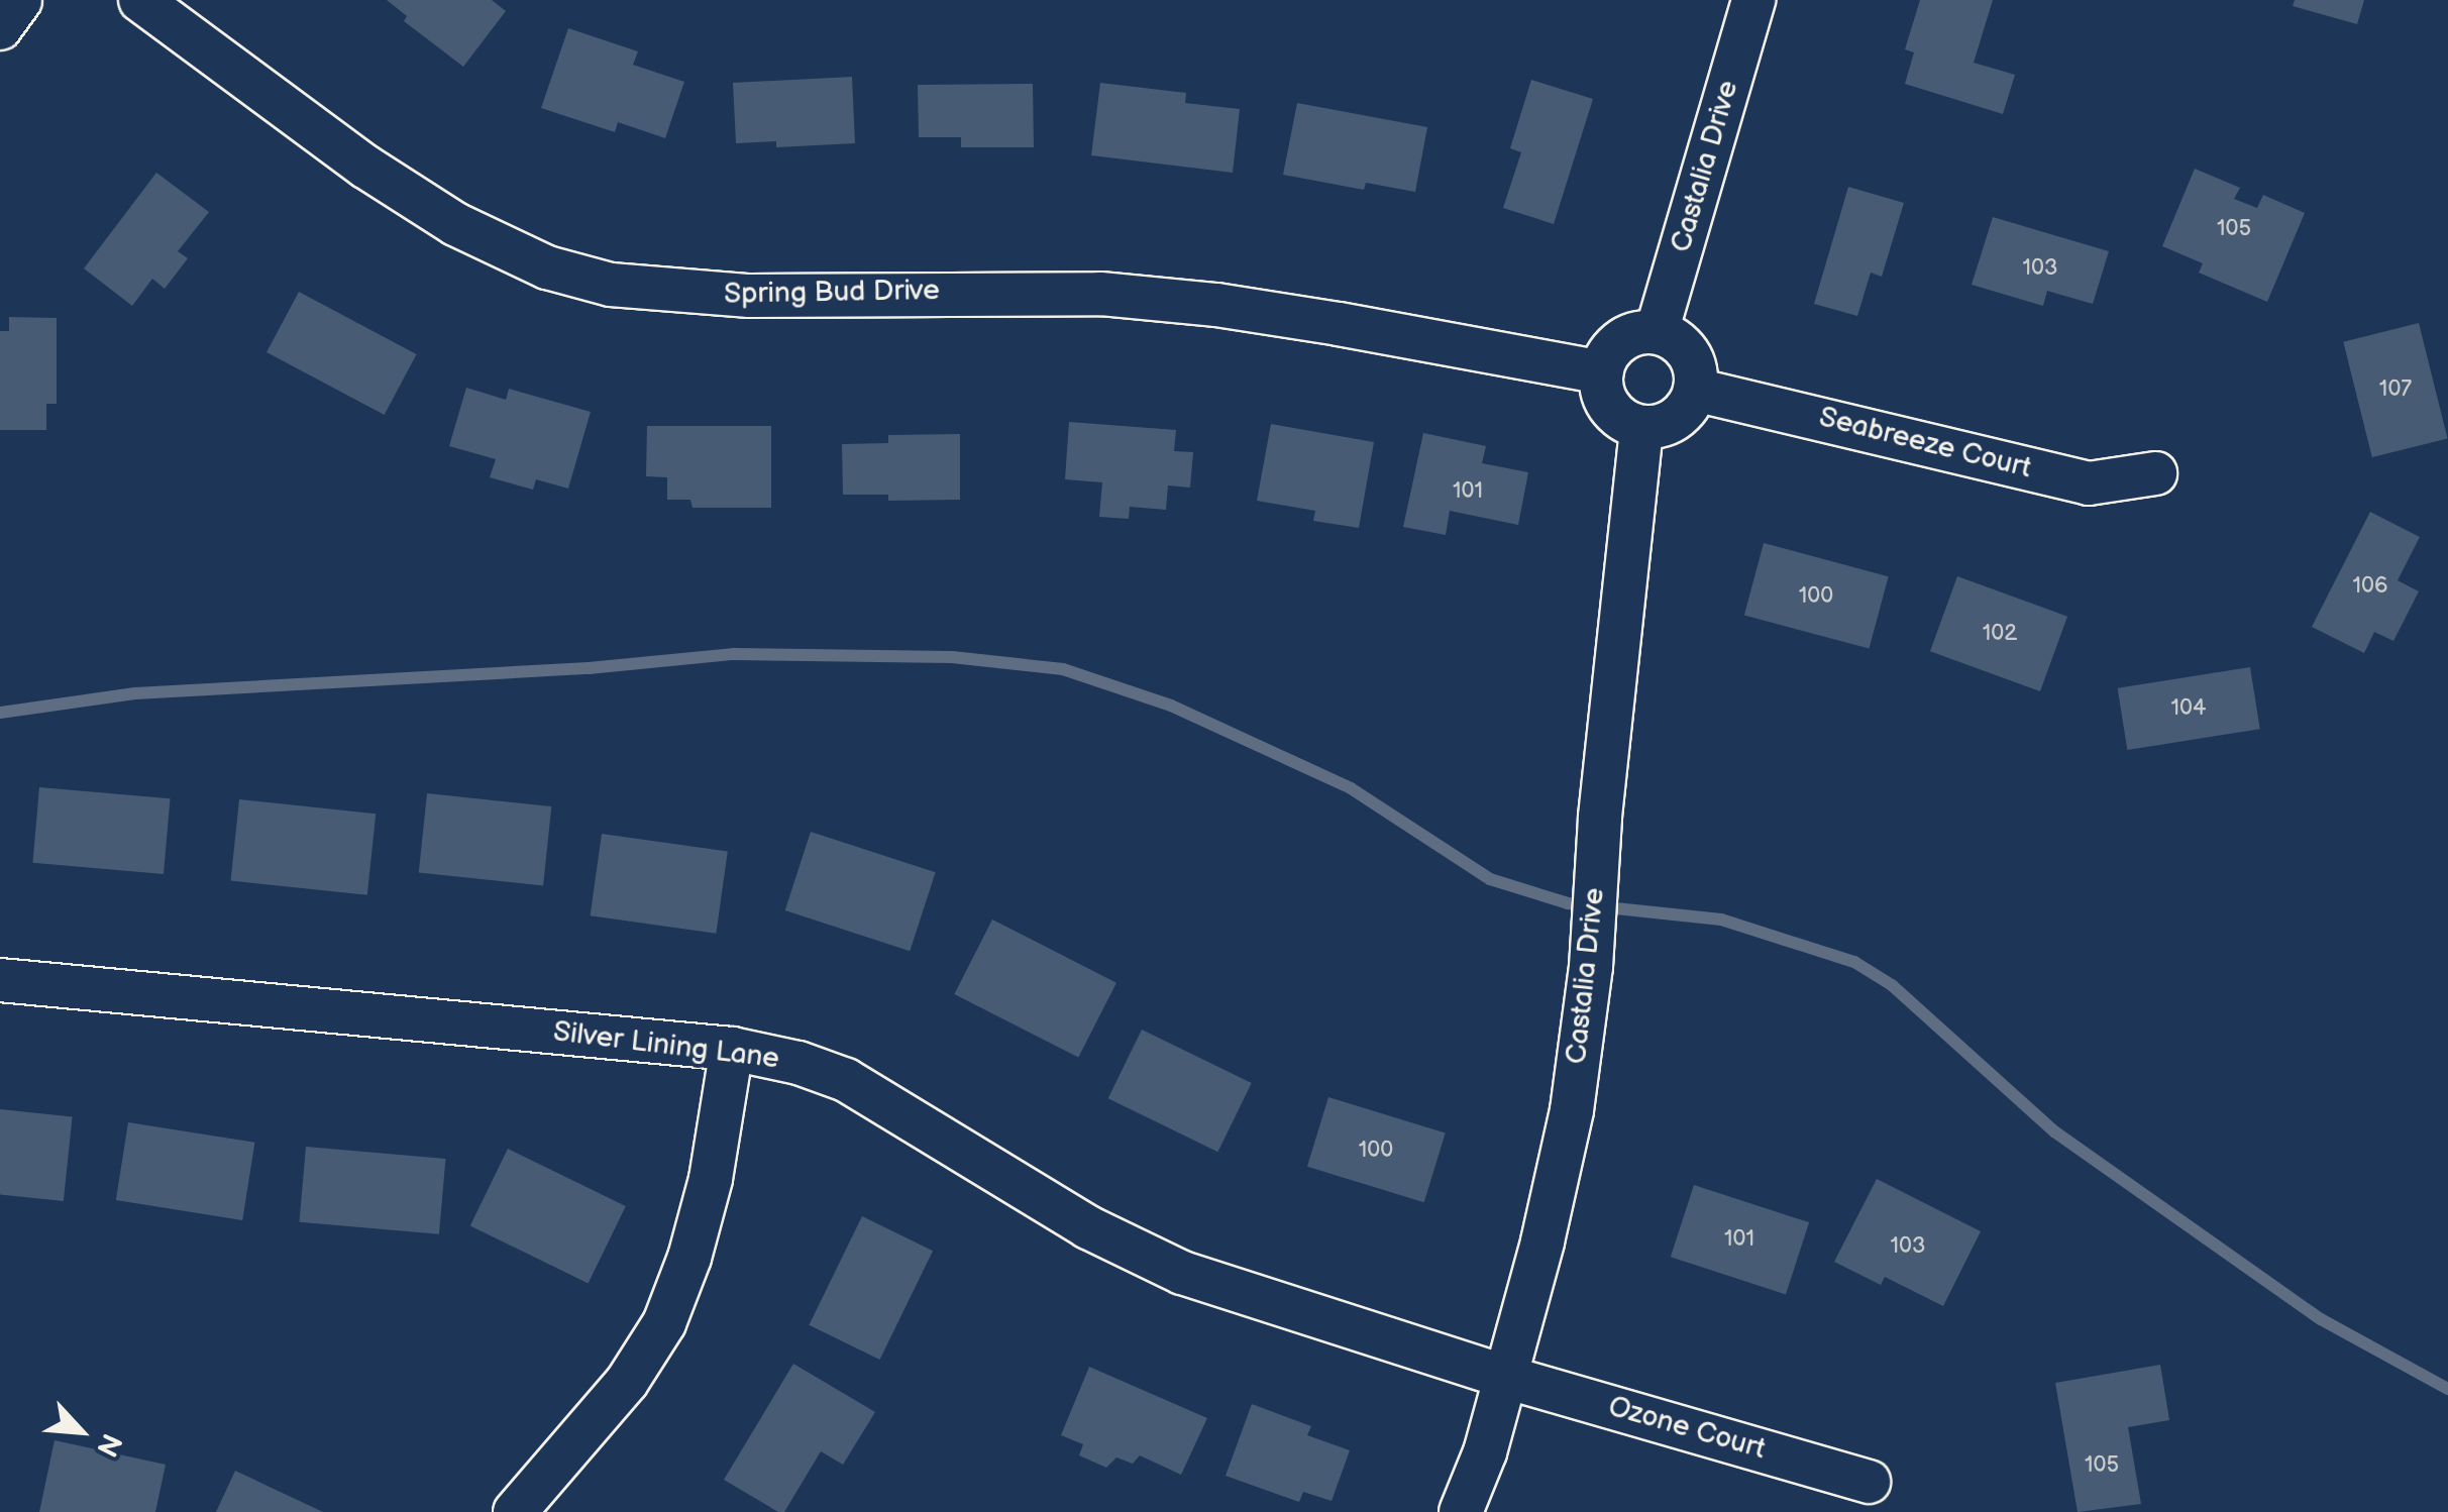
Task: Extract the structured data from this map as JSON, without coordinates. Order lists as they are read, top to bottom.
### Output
{
  "streets": {
    "street": [
      "Castalia Drive",
      "Spring Bud Drive",
      "Seabreeze Court",
      "Silver Lining Lane",
      "Ozone Court"
    ]
  },
  "crossings": [
    ["Castalia Drive", "Spring Bud Drive"],
    ["Castalia Drive", "Seabreeze Court"],
    ["Castalia Drive", "Silver Lining Lane"],
    ["Castalia Drive", "Ozone Court"],
    ["Spring Bud Drive", "Seabreeze Court"],
    ["Silver Lining Lane", "Ozone Court"]
  ],
  "house_numbers": [
    "105",
    "103",
    "107",
    "101",
    "106",
    "100",
    "102",
    "104",
    "100",
    "101",
    "103",
    "105"
  ],
  "north": "bottom right"
}
